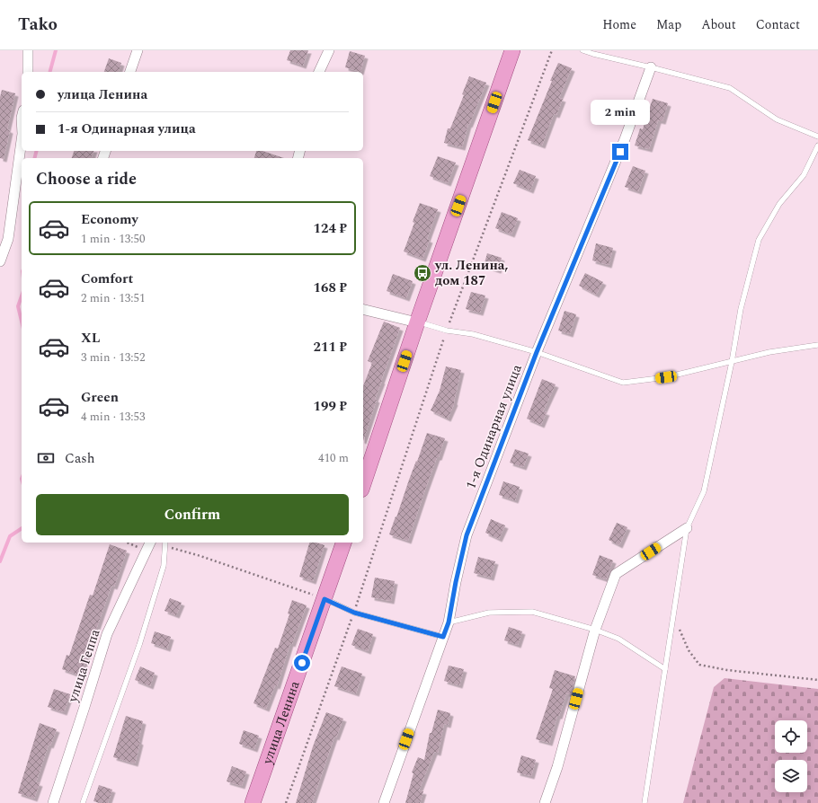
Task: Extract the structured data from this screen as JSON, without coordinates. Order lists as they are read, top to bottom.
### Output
{
  "streets": {
    "main road": ["улица Ленина"],
    "street": ["1-я Одинарная улица", "улица Геппа"]
  },
  "places": {
    "bus stop": ["ул. Ленина, дом 187"]
  },
  "page": {
    "header": "Tako",
    "nav": [
      "Home",
      "Map",
      "About",
      "Contact"
    ],
    "banner": ["улица Ленина", "1-я Одинарная улица"],
    "bubble": "2 min",
    "heading": "Choose a ride",
    "list": [
      {
        "name": "Economy",
        "note": "1 min · 13:50",
        "value": "124 ₽"
      },
      {
        "name": "Comfort",
        "note": "2 min · 13:51",
        "value": "168 ₽"
      },
      {
        "name": "XL",
        "note": "3 min · 13:52",
        "value": "211 ₽"
      },
      {
        "name": "Green",
        "note": "4 min · 13:53",
        "value": "199 ₽"
      }
    ],
    "pay": ["Cash", "410 m"],
    "buttons": "Confirm"
  }
}
